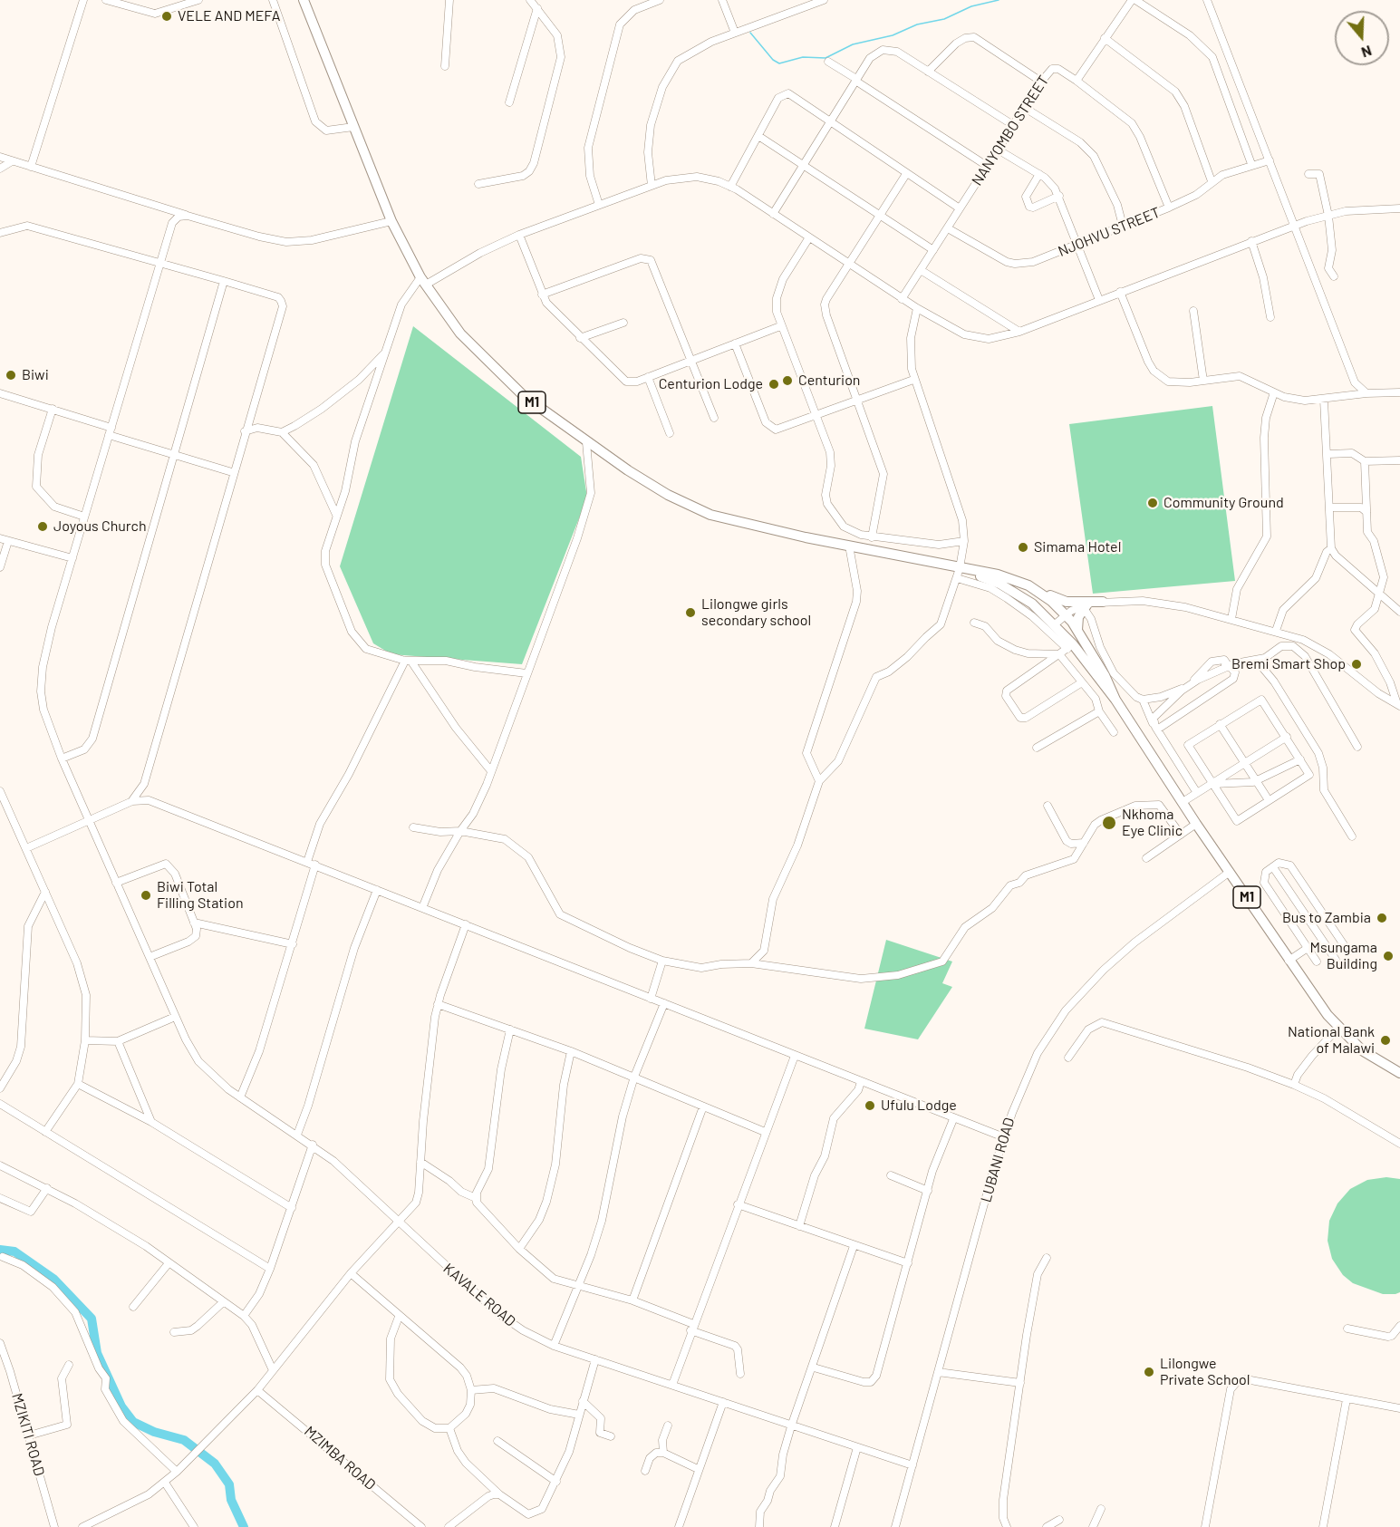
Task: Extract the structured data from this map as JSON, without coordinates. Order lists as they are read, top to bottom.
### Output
{
  "streets": {
    "highway": ["M1"],
    "street": [
      "NANYOMBO STREET",
      "NJOHVU STREET",
      "LUBANI ROAD",
      "KAVALE ROAD",
      "MZIKITI ROAD",
      "MZIMBA ROAD"
    ]
  },
  "crossings": [
    ["NANYOMBO STREET", "NJOHVU STREET"],
    ["M1", "LUBANI ROAD"],
    ["LUBANI ROAD", "KAVALE ROAD"]
  ],
  "places": [
    "VELE AND MEFA",
    "Biwi",
    "Centurion",
    "Centurion Lodge",
    "Community Ground",
    "Joyous Church",
    "Simama Hotel",
    "Lilongwe girls secondary school",
    "Bremi Smart Shop",
    "Nkhoma Eye Clinic",
    "Biwi Total Filling Station",
    "Bus to Zambia",
    "Msungama Building",
    "National Bank of Malawi",
    "Ufulu Lodge",
    "Lilongwe Private School"
  ],
  "north": "bottom"
}
